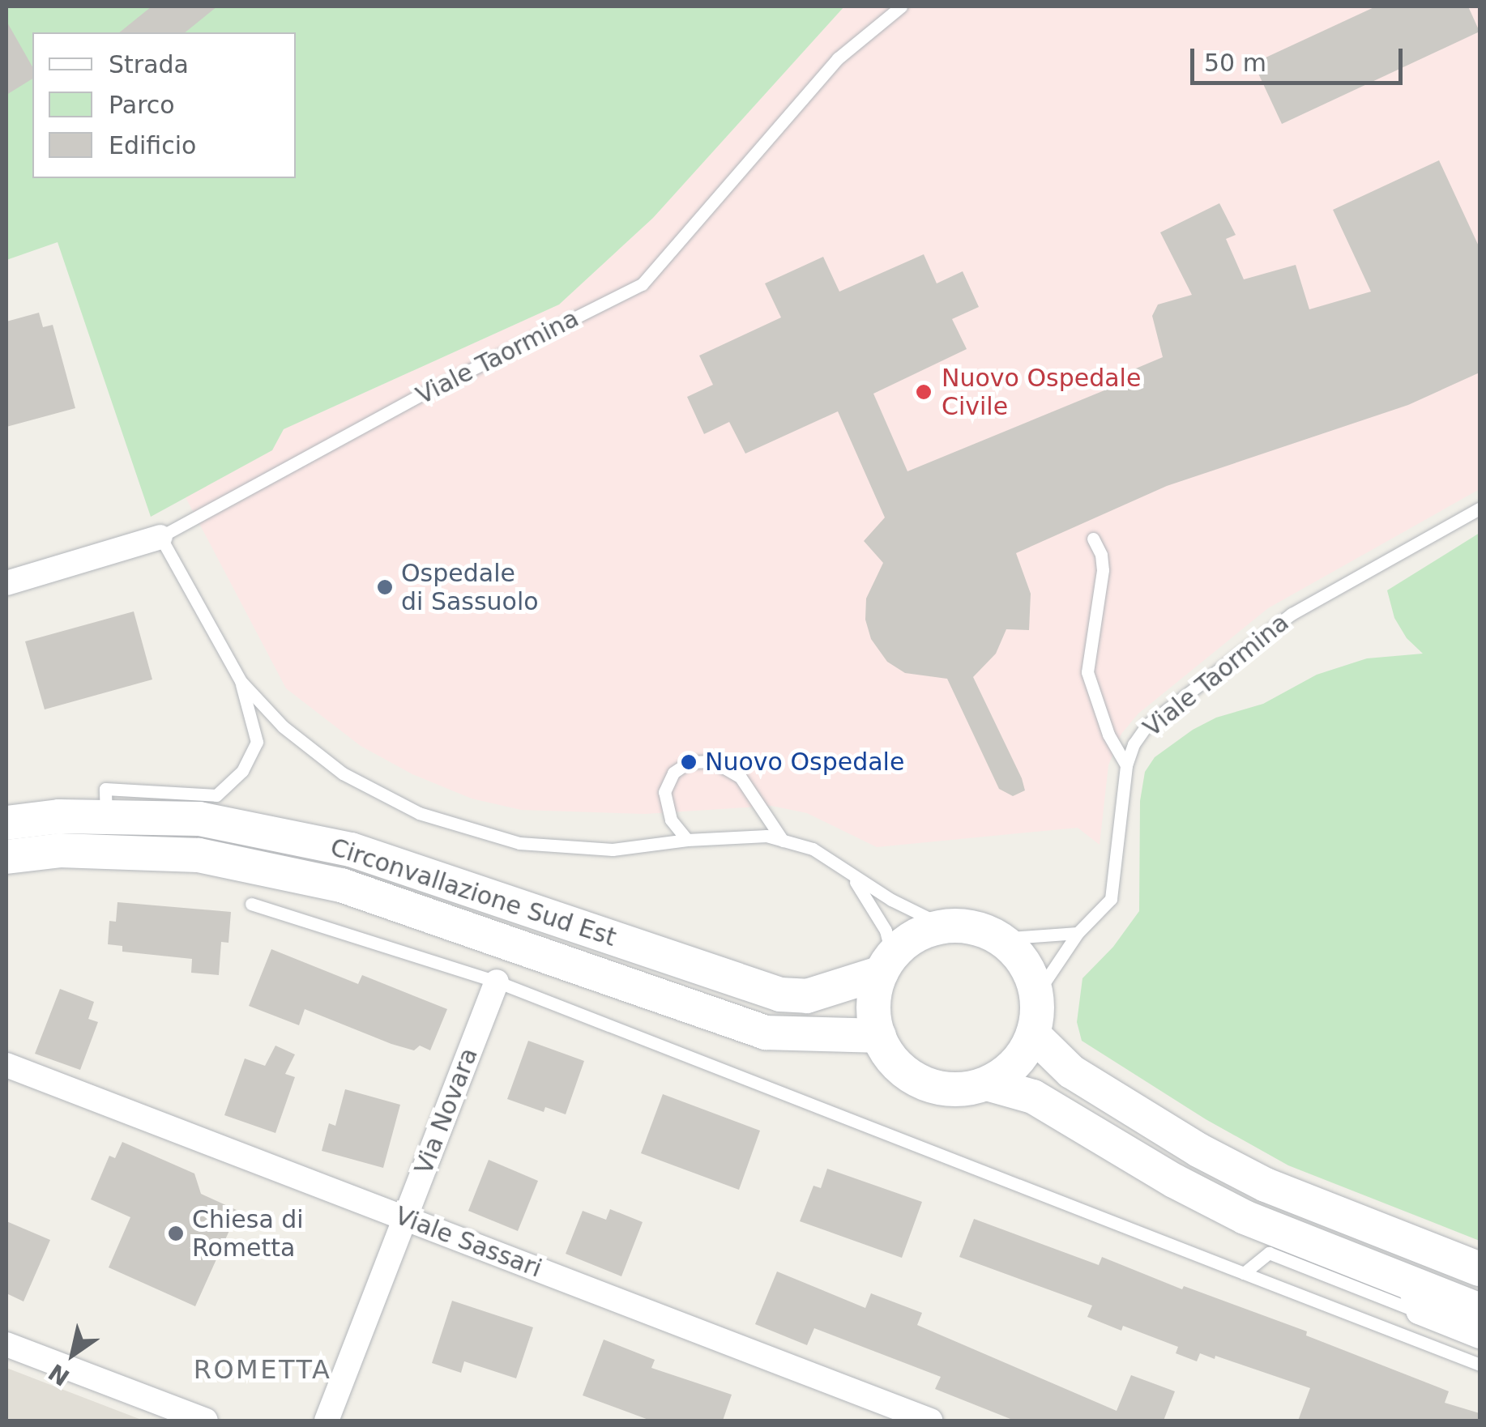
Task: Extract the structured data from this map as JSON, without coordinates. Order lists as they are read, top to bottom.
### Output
{
  "streets": {
    "main road": ["Circonvallazione Sud Est"],
    "street": ["Viale Taormina", "Via Novara", "Viale Sassari"]
  },
  "crossings": [
    ["Viale Taormina", "Circonvallazione Sud Est"],
    ["Via Novara", "Viale Sassari"]
  ],
  "districts": ["ROMETTA"],
  "places": [
    "Nuovo Ospedale Civile",
    "Ospedale di Sassuolo",
    "Nuovo Ospedale",
    "Chiesa di Rometta"
  ],
  "legend": ["Strada", "Parco", "Edificio"],
  "scale_bar": "50 m",
  "north": "bottom left"
}
